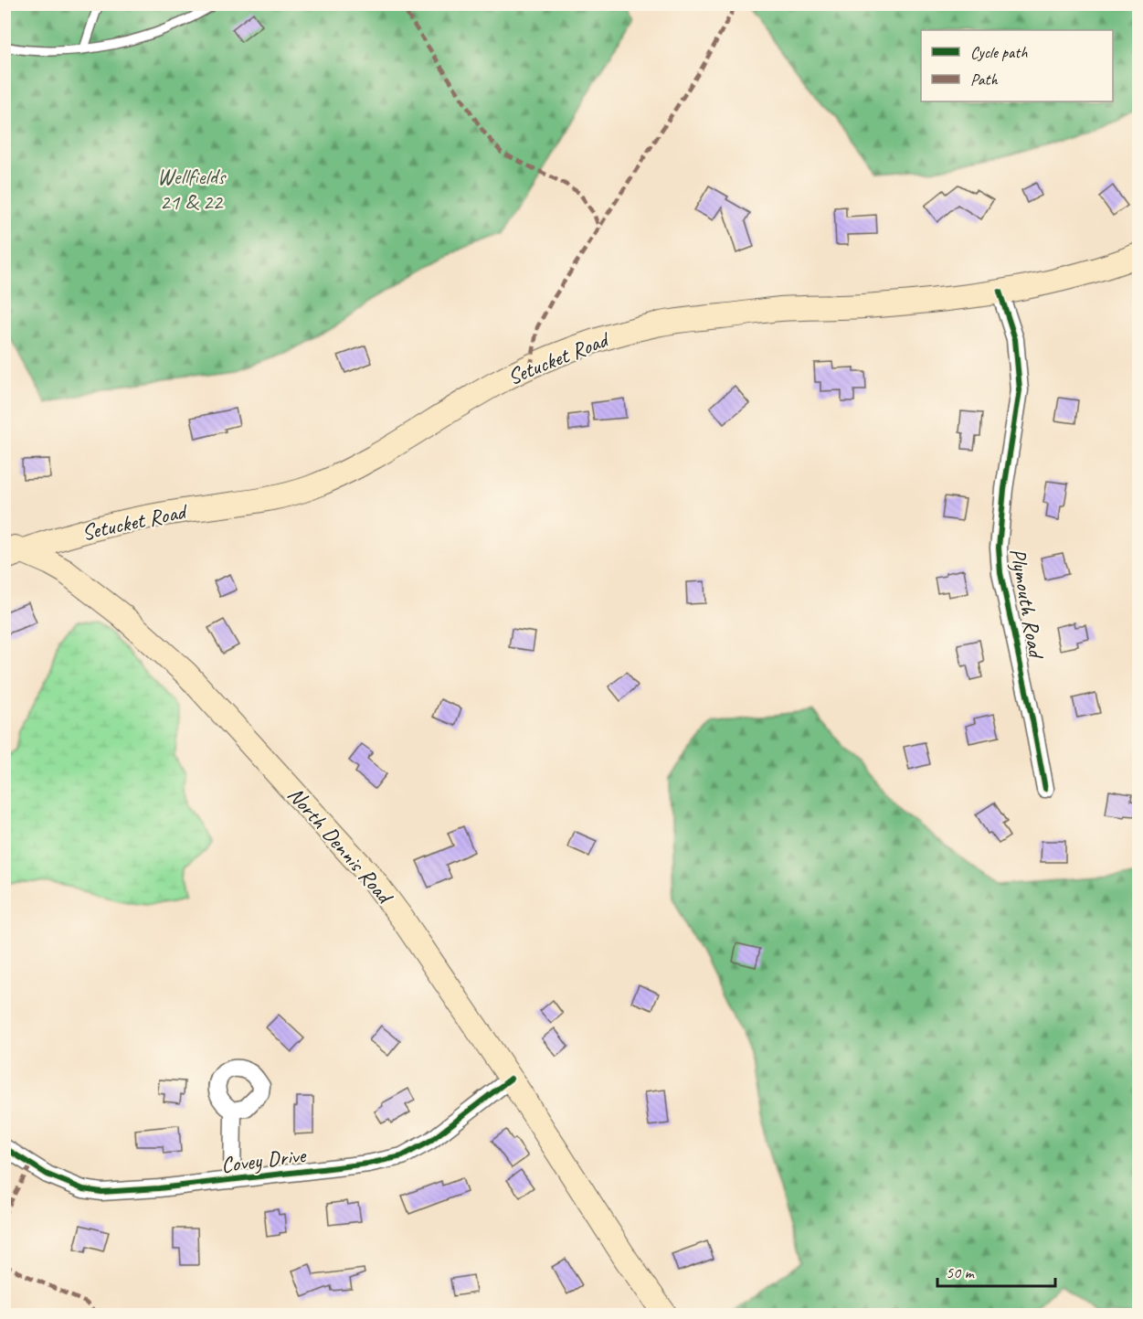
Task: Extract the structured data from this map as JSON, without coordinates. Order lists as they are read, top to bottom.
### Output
{
  "streets": {
    "main road": ["Setucket Road", "North Dennis Road"],
    "street": ["Plymouth Road", "Covey Drive"]
  },
  "crossings": [
    ["Setucket Road", "Plymouth Road"],
    ["Setucket Road", "North Dennis Road"],
    ["North Dennis Road", "Covey Drive"]
  ],
  "parks": ["Wellfields 21 & 22"],
  "legend": ["Cycle path", "Path"],
  "scale_bar": "50 m"
}
